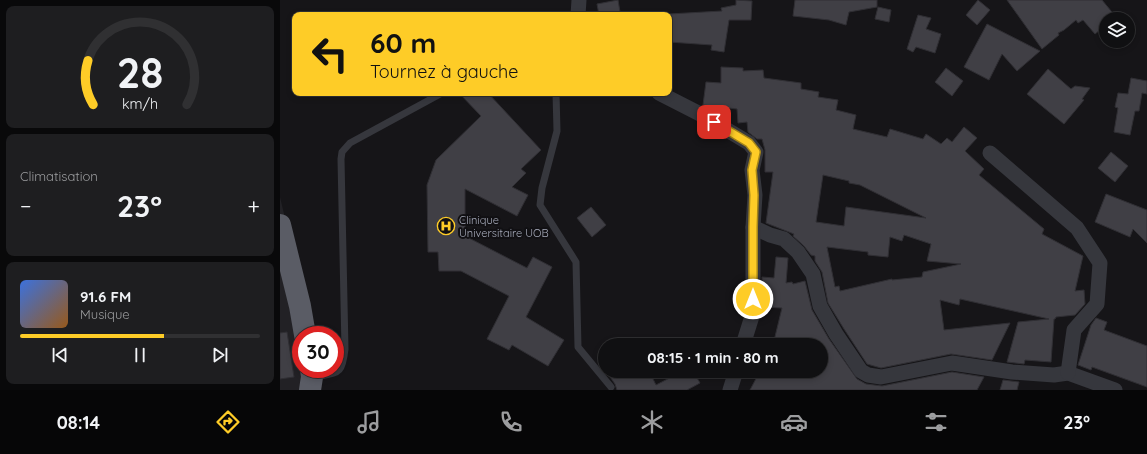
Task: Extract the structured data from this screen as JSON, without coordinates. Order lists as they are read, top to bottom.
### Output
{
  "places": {
    "hospital": ["Clinique Universitaire UOB"]
  },
  "page": {
    "turn": ["60 m", "Tournez à gauche"],
    "tile": "Climatisation",
    "heat": ["−", "23°", "+"],
    "song": ["91.6 FM", "Musique"],
    "limit": "30",
    "trip": "08:15 · 1 min · 80 m",
    "tabs": ["08:14", "23°"],
    "gauge": ["28", "km/h"]
  }
}
